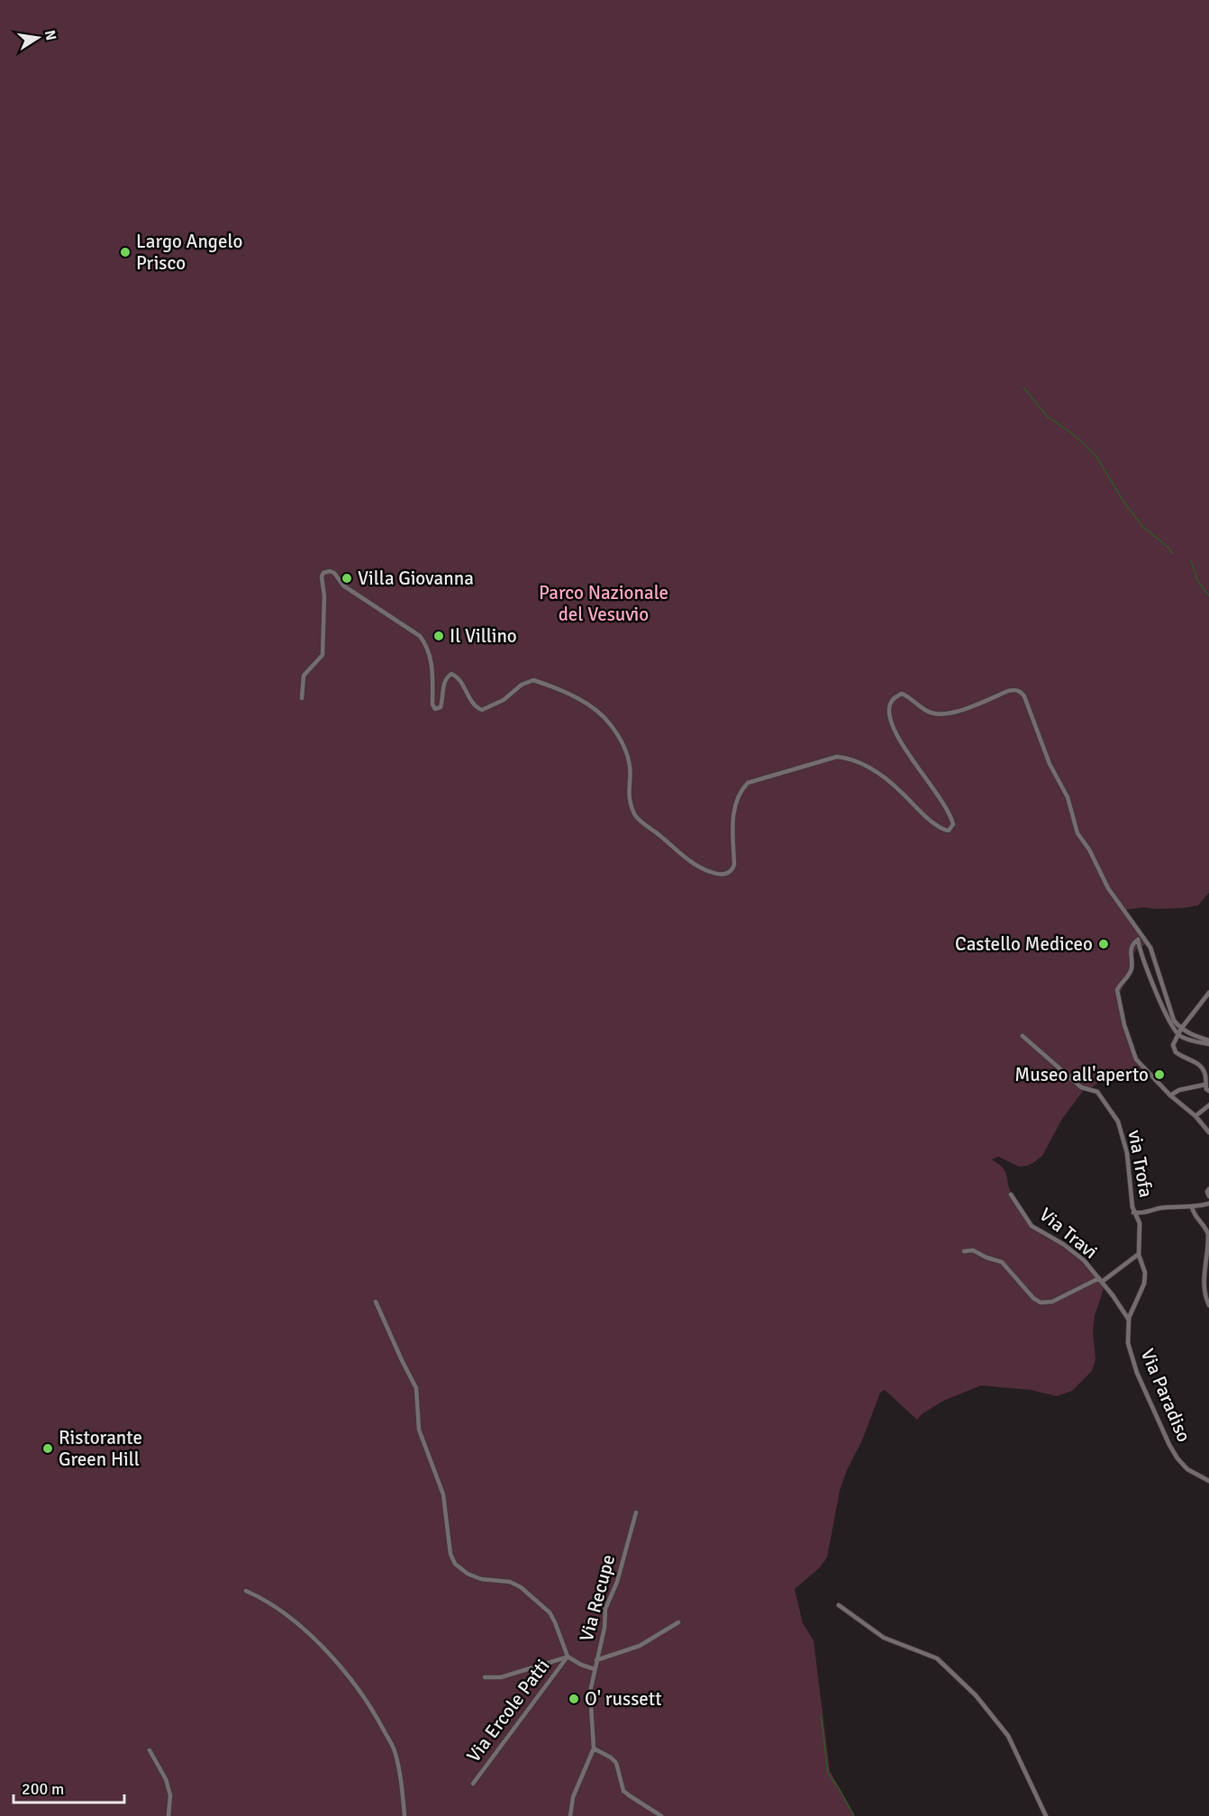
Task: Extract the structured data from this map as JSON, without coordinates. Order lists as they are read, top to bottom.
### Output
{
  "streets": {
    "street": [
      "via Trofa",
      "Via Travi",
      "Via Paradiso",
      "Via Recupe",
      "Via Ercole Patti"
    ]
  },
  "crossings": [
    ["via Trofa", "Via Paradiso"],
    ["Via Travi", "Via Paradiso"]
  ],
  "parks": ["Parco Nazionale del Vesuvio"],
  "places": [
    "Largo Angelo Prisco",
    "Villa Giovanna",
    "Il Villino",
    "Castello Mediceo",
    "Museo all'aperto",
    "Ristorante Green Hill",
    "O' russett"
  ],
  "scale_bar": "200 m",
  "north": "right"
}
